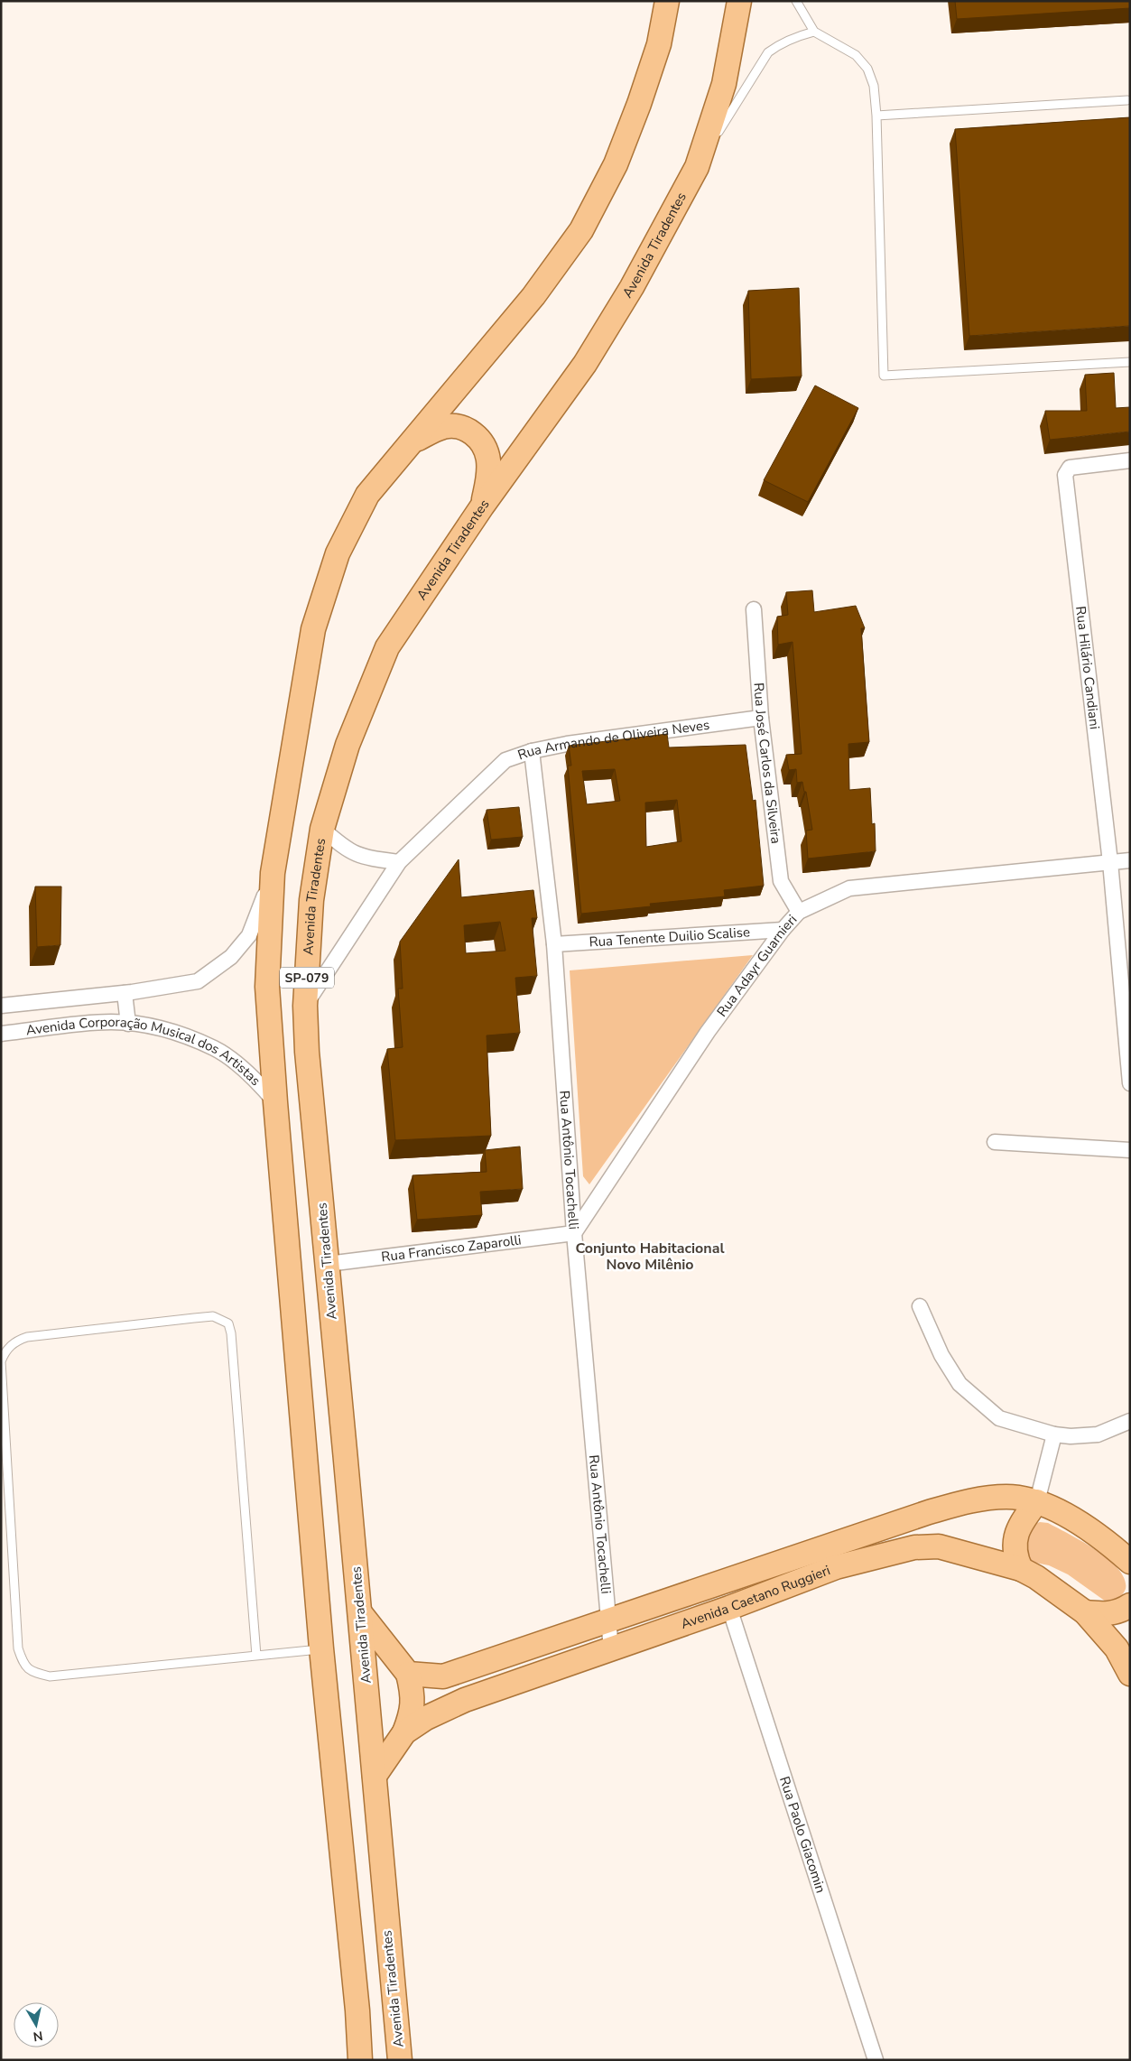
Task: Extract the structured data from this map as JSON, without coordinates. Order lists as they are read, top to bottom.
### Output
{
  "streets": {
    "main road": ["Avenida Tiradentes", "SP-079", "Avenida Caetano Ruggieri"],
    "street": [
      "Rua Hilário Candiani",
      "Rua Armando de Oliveira Neves",
      "Rua José Carlos da Silveira",
      "Rua Tenente Duilio Scalise",
      "Rua Adayr Guarnieri",
      "Avenida Corporação Musical dos Artistas",
      "Rua Antônio Tocachelli",
      "Rua Francisco Zaparolli",
      "Rua Paolo Giacomin"
    ]
  },
  "crossings": [
    ["Avenida Tiradentes", "Rua Armando de Oliveira Neves"],
    ["Avenida Tiradentes", "Rua Francisco Zaparolli"],
    ["Avenida Tiradentes", "Avenida Caetano Ruggieri"],
    ["Rua Hilário Candiani", "Rua Adayr Guarnieri"],
    ["Rua Armando de Oliveira Neves", "Rua José Carlos da Silveira"],
    ["Rua Armando de Oliveira Neves", "Rua Antônio Tocachelli"],
    ["Rua José Carlos da Silveira", "Rua Adayr Guarnieri"],
    ["Rua Tenente Duilio Scalise", "Rua Adayr Guarnieri"],
    ["Rua Tenente Duilio Scalise", "Rua Antônio Tocachelli"],
    ["Rua Adayr Guarnieri", "Rua Antônio Tocachelli"],
    ["Rua Adayr Guarnieri", "Rua Francisco Zaparolli"],
    ["SP-079", "Avenida Corporação Musical dos Artistas"],
    ["Rua Antônio Tocachelli", "Rua Francisco Zaparolli"],
    ["Rua Antônio Tocachelli", "Avenida Caetano Ruggieri"],
    ["Avenida Caetano Ruggieri", "Rua Paolo Giacomin"]
  ],
  "districts": ["Conjunto Habitacional Novo Milênio"],
  "north": "bottom"
}
